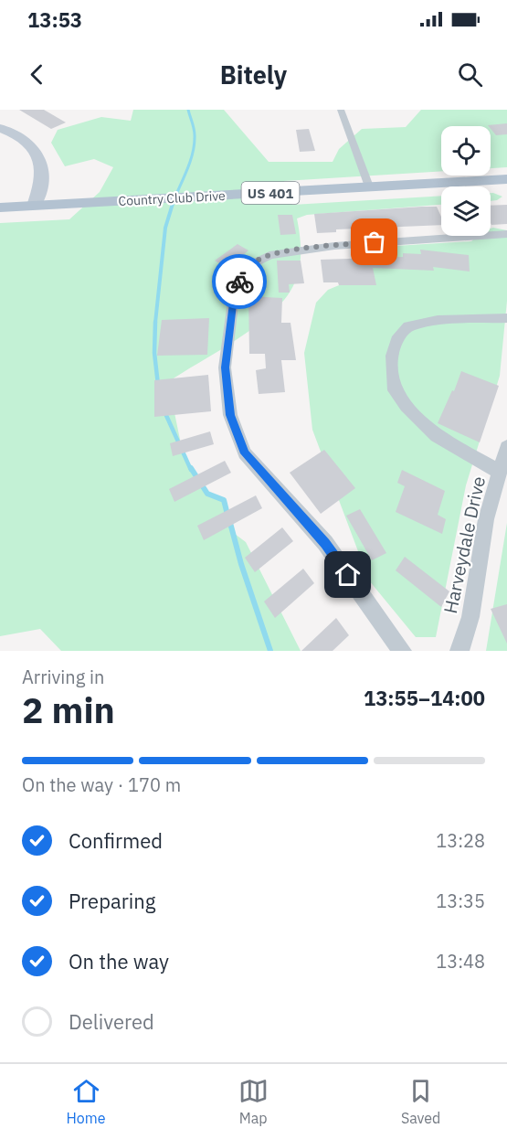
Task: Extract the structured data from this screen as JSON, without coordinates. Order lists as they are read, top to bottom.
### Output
{
  "streets": {
    "main road": ["US 401", "Country Club Drive"],
    "street": ["Harveydale Drive"]
  },
  "page": {
    "status": "13:53",
    "header": "Bitely",
    "heading": ["2 min", "Arriving in", "13:55–14:00"],
    "bar": "On the way · 170 m",
    "list": [
      ["Confirmed", "13:28"],
      ["Preparing", "13:35"],
      ["On the way", "13:48"],
      "Delivered"
    ],
    "tabs": ["Home", "Map", "Saved"]
  }
}
